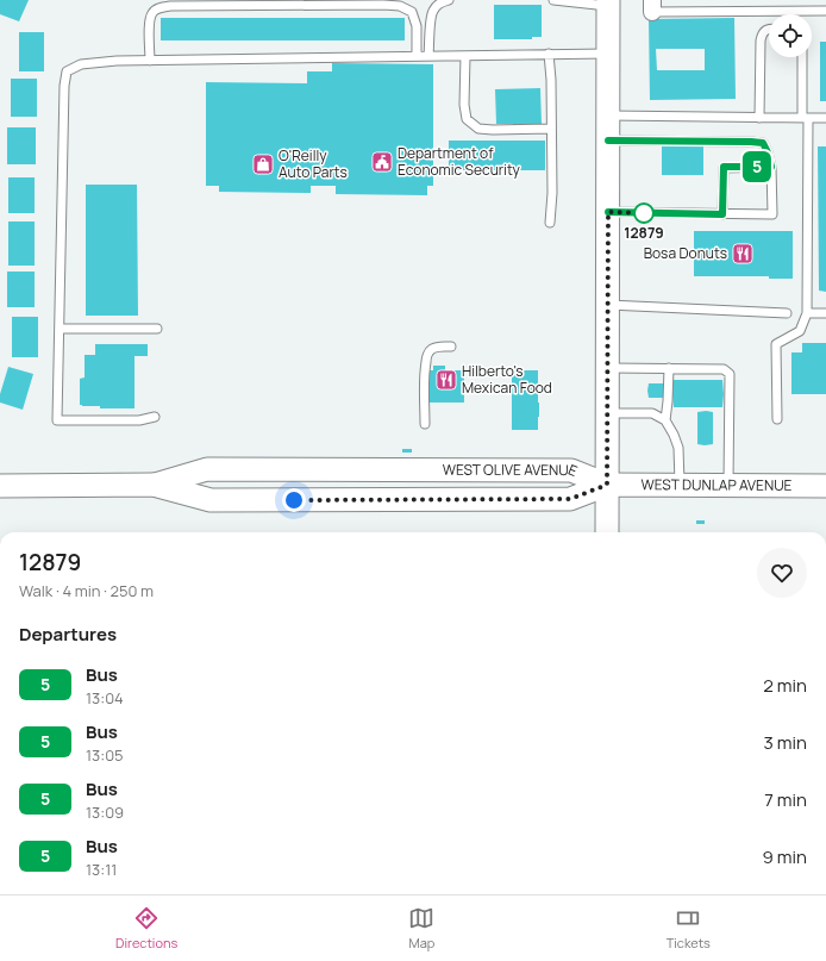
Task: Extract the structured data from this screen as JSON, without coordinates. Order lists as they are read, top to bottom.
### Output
{
  "streets": {
    "main road": ["WEST OLIVE AVENUE", "WEST DUNLAP AVENUE"]
  },
  "crossings": [
    ["WEST OLIVE AVENUE", "WEST DUNLAP AVENUE"]
  ],
  "places": {
    "public building": ["Department of Economic Security"],
    "shop": ["O'Reilly Auto Parts"],
    "other": ["12879"],
    "restaurant": ["Bosa Donuts", "Hilberto's Mexican Food"]
  },
  "lines": ["bus line 5"],
  "page": {
    "on_map": "5",
    "heading": [
      ["12879", "Walk · 4 min · 250 m"],
      "Departures"
    ],
    "list": [
      {
        "mark": "5",
        "name": "Bus",
        "note": "13:04",
        "value": "2 min"
      },
      {
        "mark": "5",
        "name": "Bus",
        "note": "13:05",
        "value": "3 min"
      },
      {
        "mark": "5",
        "name": "Bus",
        "note": "13:09",
        "value": "7 min"
      },
      {
        "mark": "5",
        "name": "Bus",
        "note": "13:11",
        "value": "9 min"
      }
    ],
    "tabs": ["Directions", "Map", "Tickets"]
  }
}
